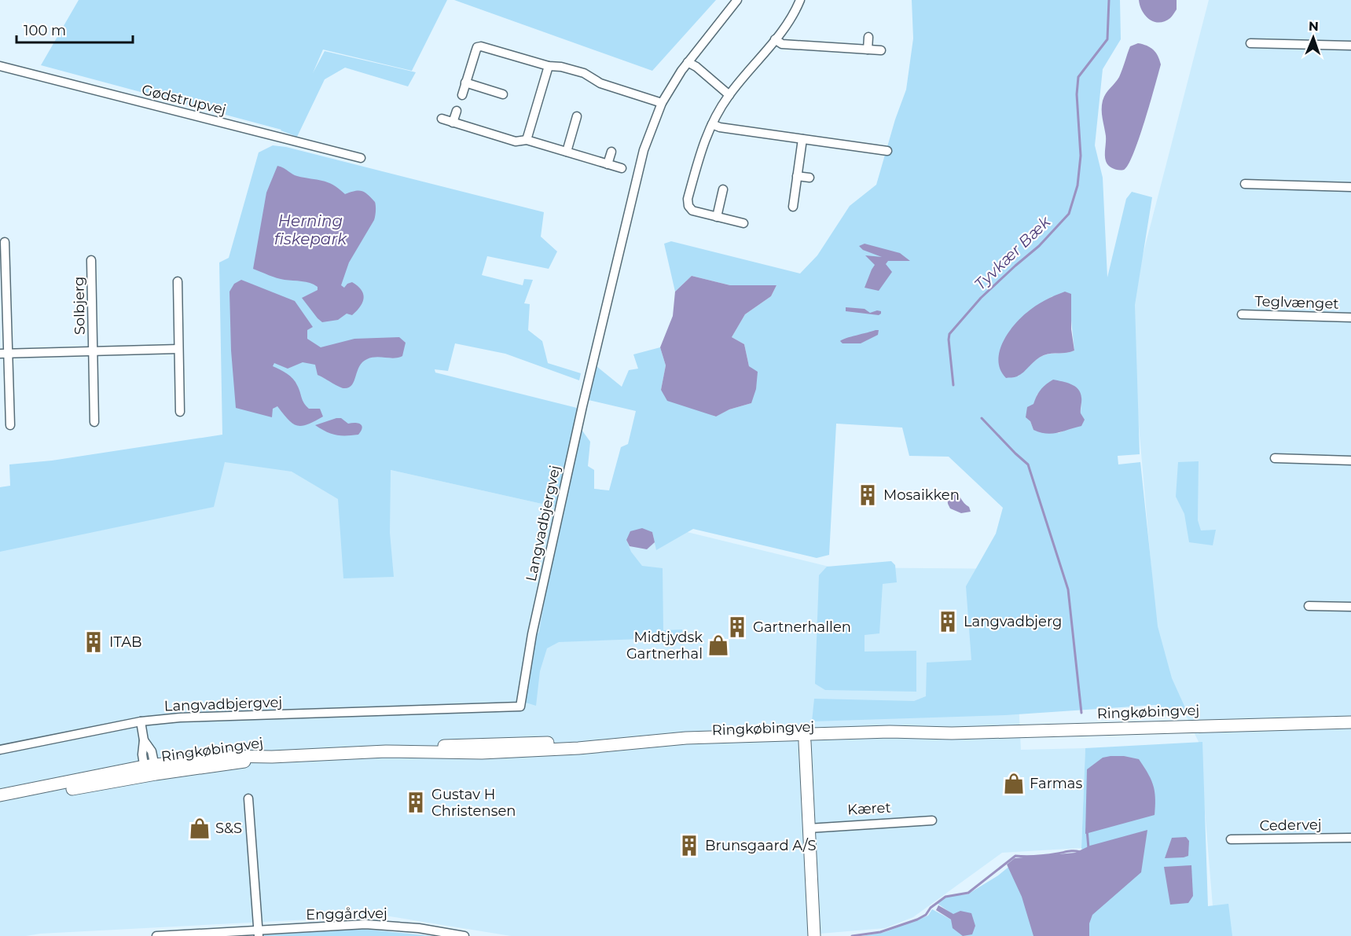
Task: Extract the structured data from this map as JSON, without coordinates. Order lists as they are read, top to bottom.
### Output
{
  "streets": {
    "street": [
      "Gødstrupvej",
      "Teglvænget",
      "Solbjerg",
      "Langvadbjergvej",
      "Ringkøbingvej",
      "Kæret",
      "Cedervej",
      "Enggårdvej"
    ]
  },
  "water": ["Herning fiskepark", "Tyvkær Bæk"],
  "places": {
    "building": [
      "Mosaikken",
      "Langvadbjerg",
      "Gartnerhallen",
      "ITAB",
      "Gustav H Christensen",
      "Brunsgaard A/S"
    ],
    "shop": ["Midtjydsk Gartnerhal", "Farmas", "S&S"]
  },
  "scale_bar": "100 m",
  "north": "top"
}
